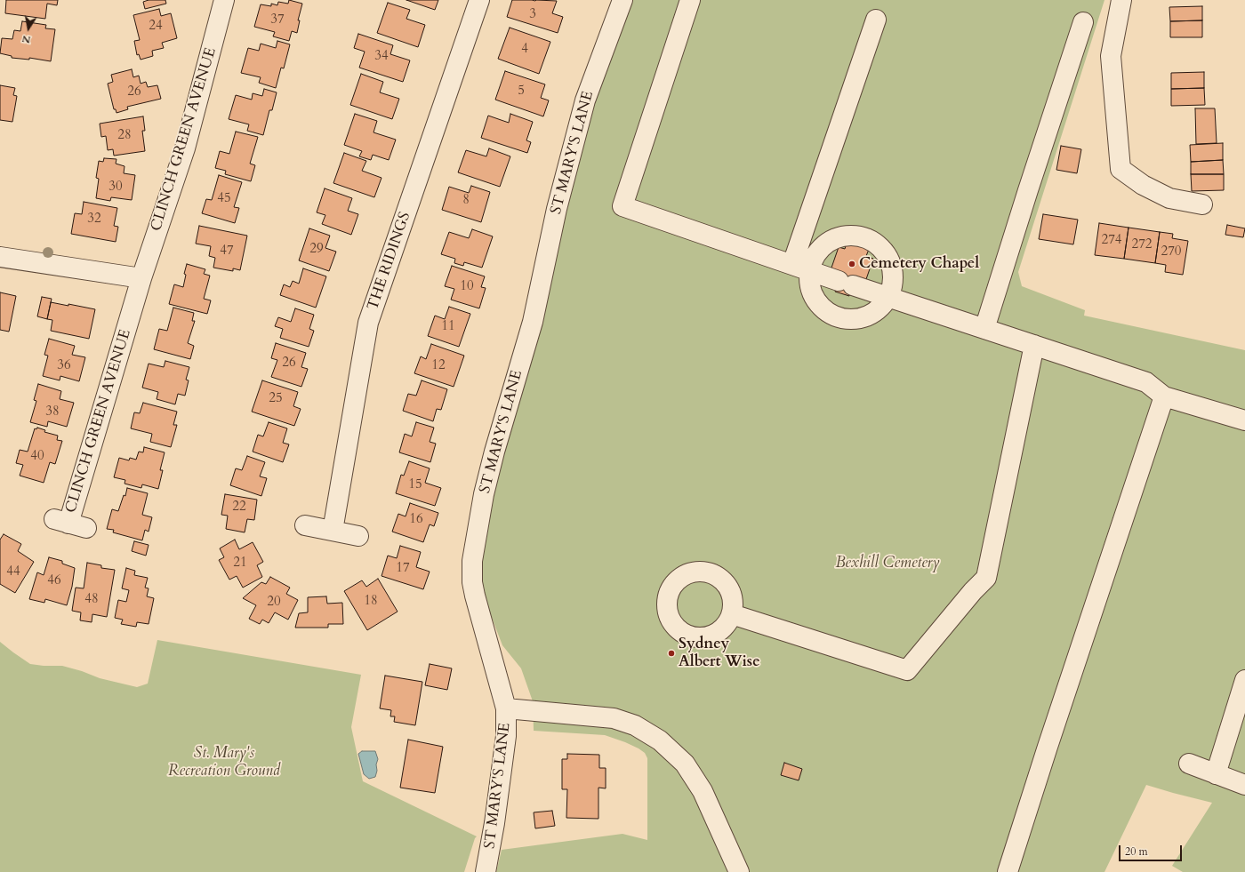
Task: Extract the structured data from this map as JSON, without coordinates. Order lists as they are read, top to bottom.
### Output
{
  "streets": {
    "street": ["CLINCH GREEN AVENUE", "ST MARY'S LANE", "THE RIDINGS"]
  },
  "parks": ["Bexhill Cemetery", "St. Mary's Recreation Ground"],
  "places": ["Cemetery Chapel", "Sydney Albert Wise"],
  "house_numbers": [
    "3",
    "37",
    "24",
    "4",
    "34",
    "5",
    "26",
    "28",
    "30",
    "45",
    "8",
    "32",
    "274",
    "272",
    "29",
    "47",
    "270",
    "10",
    "11",
    "26",
    "36",
    "12",
    "25",
    "38",
    "40",
    "15",
    "22",
    "16",
    "21",
    "17",
    "44",
    "46",
    "48",
    "18",
    "20"
  ],
  "scale_bar": "20 m",
  "north": "bottom"
}
